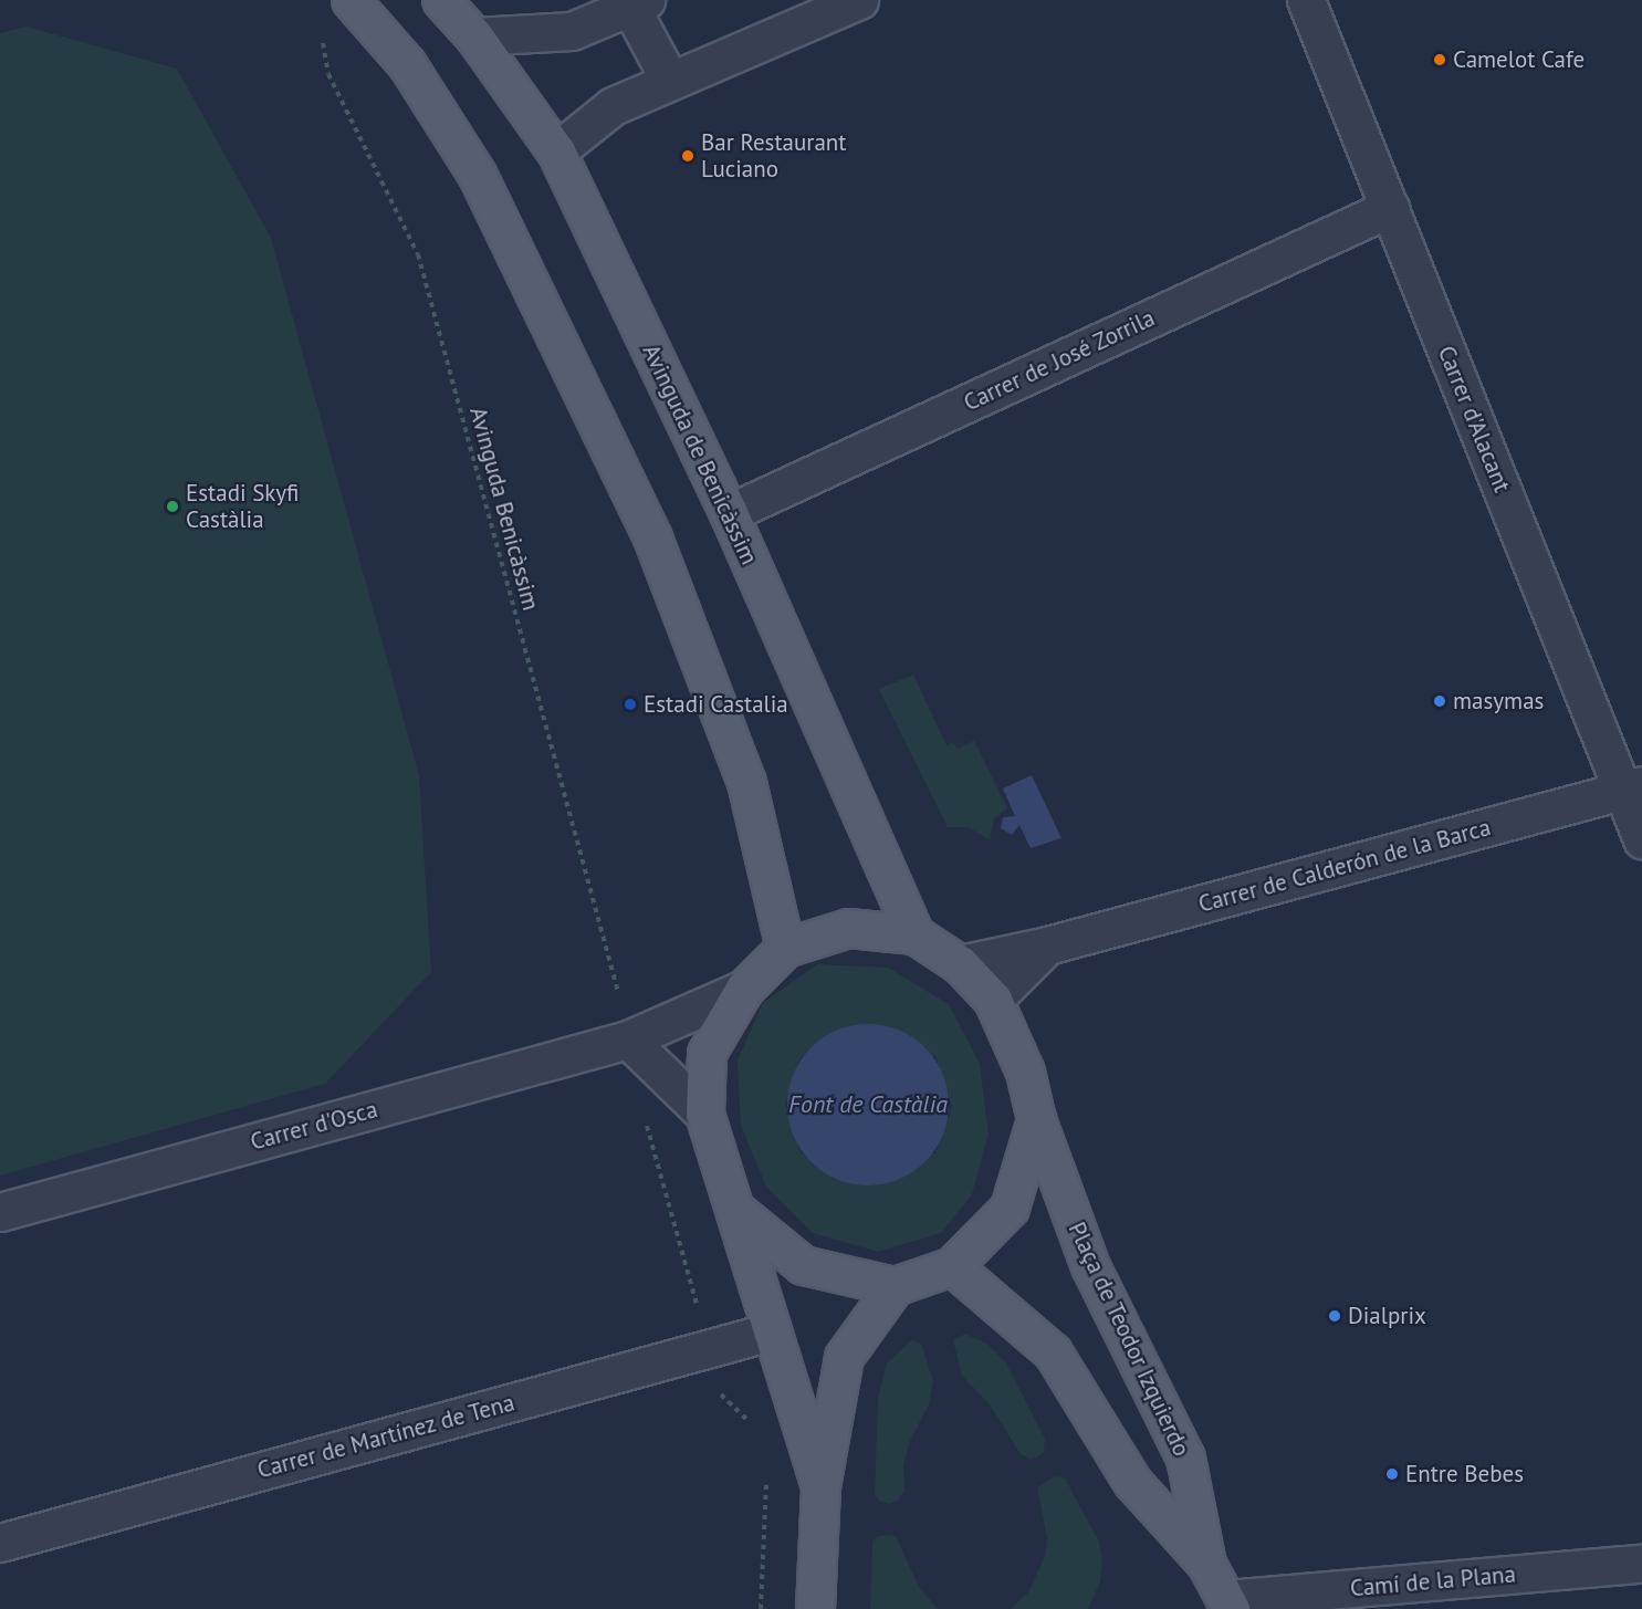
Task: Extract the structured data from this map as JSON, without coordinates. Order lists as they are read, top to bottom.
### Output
{
  "streets": {
    "main road": ["Avinguda de Benicàssim", "Plaça de Teodor Izquierdo"],
    "street": [
      "Carrer de José Zorrila",
      "Carrer d'Alacant",
      "Carrer de Calderón de la Barca",
      "Carrer d'Osca",
      "Carrer de Martínez de Tena",
      "Camí de la Plana"
    ],
    "path": ["Avinguda Benicàssim"]
  },
  "crossings": [
    ["Carrer de José Zorrila", "Carrer d'Alacant"],
    ["Carrer de José Zorrila", "Avinguda de Benicàssim"],
    ["Carrer d'Alacant", "Carrer de Calderón de la Barca"],
    ["Avinguda de Benicàssim", "Plaça de Teodor Izquierdo"],
    ["Avinguda Benicàssim", "Carrer d'Osca"],
    ["Carrer de Calderón de la Barca", "Plaça de Teodor Izquierdo"],
    ["Plaça de Teodor Izquierdo", "Camí de la Plana"]
  ],
  "water": ["Font de Castàlia"],
  "places": [
    "Camelot Cafe",
    "Bar Restaurant Luciano",
    "Estadi Skyfi Castàlia",
    "masymas",
    "Estadi Castalia",
    "Dialprix",
    "Entre Bebes"
  ]
}
